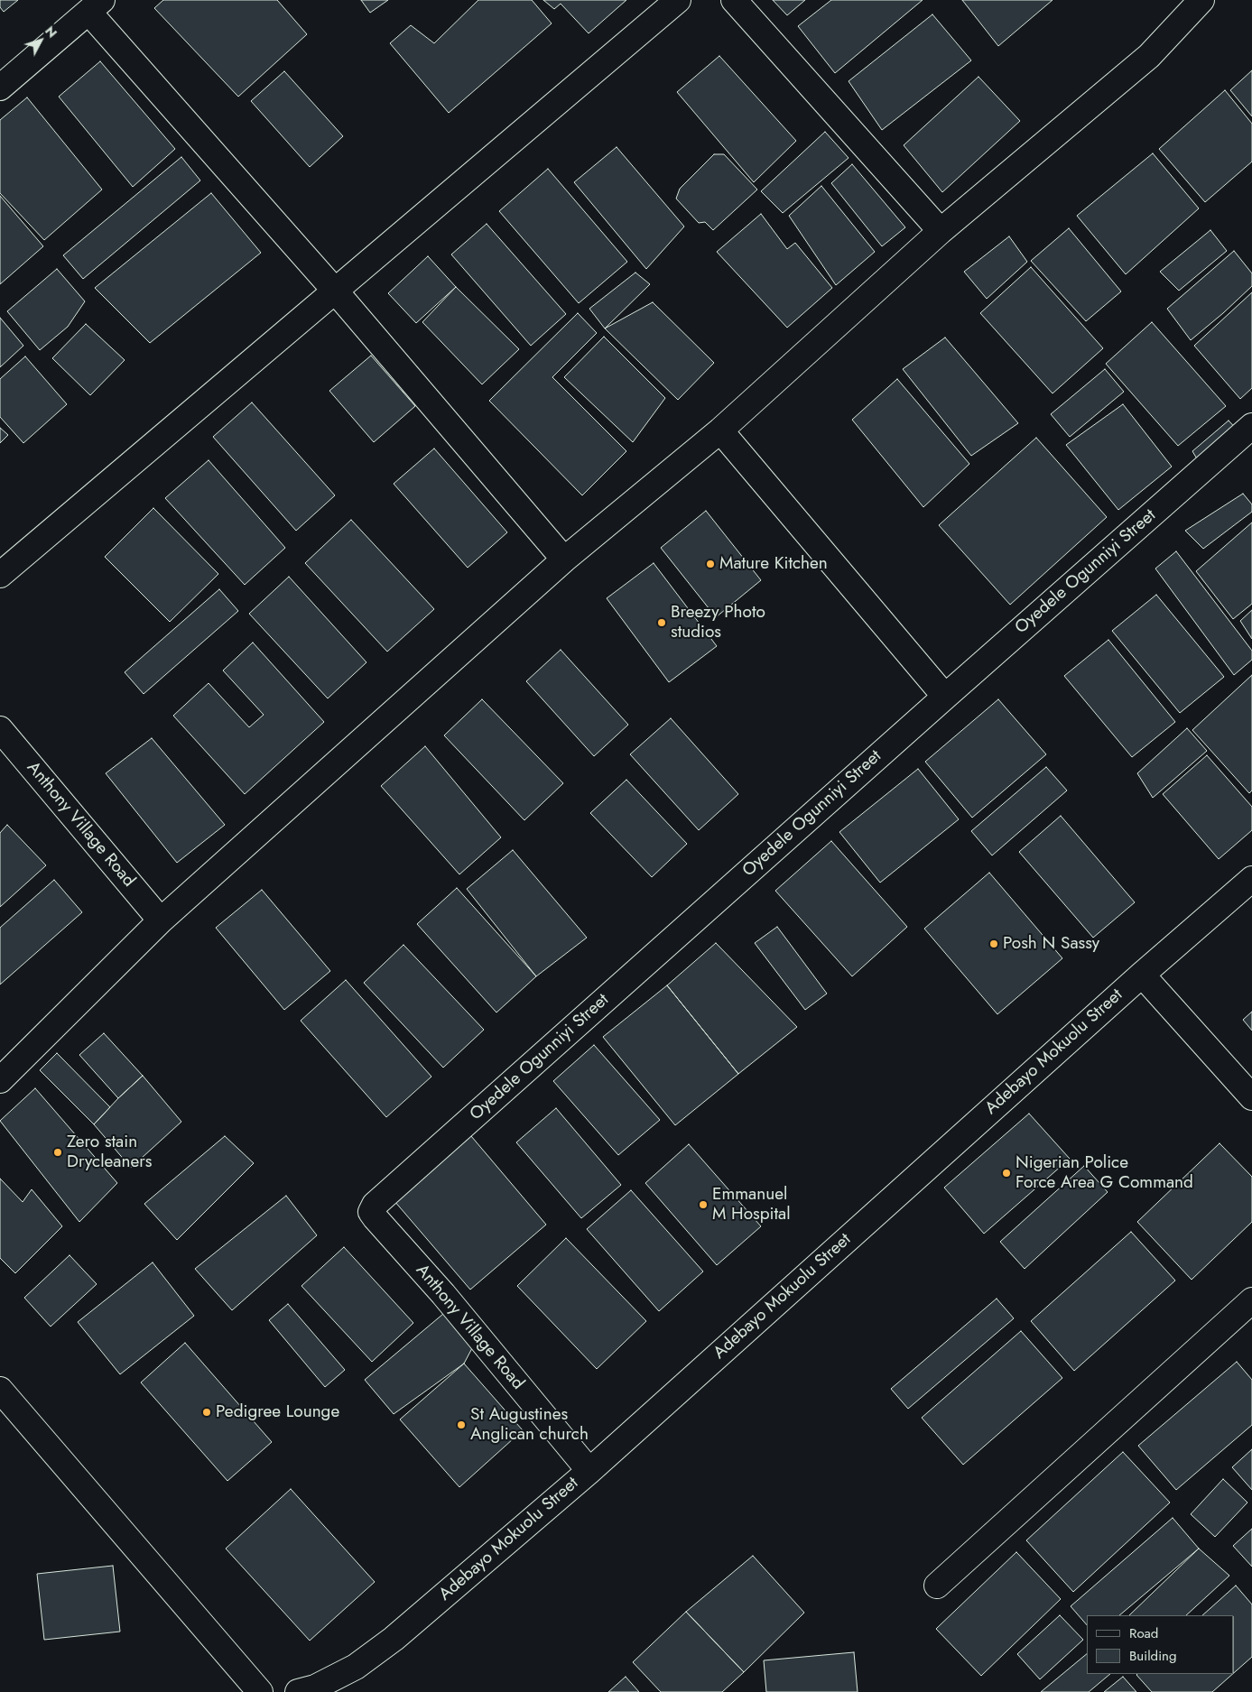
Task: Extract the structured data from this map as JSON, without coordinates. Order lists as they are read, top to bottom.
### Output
{
  "streets": {
    "street": ["Oyedele Ogunniyi Street", "Anthony Village Road", "Adebayo Mokuolu Street"]
  },
  "crossings": [
    ["Oyedele Ogunniyi Street", "Anthony Village Road"],
    ["Anthony Village Road", "Adebayo Mokuolu Street"]
  ],
  "places": [
    "Mature Kitchen",
    "Breezy Photo studios",
    "Posh N Sassy",
    "Zero stain Drycleaners",
    "Nigerian Police Force Area G Command",
    "Emmanuel M Hospital",
    "Pedigree Lounge",
    "St Augustines Anglican church"
  ],
  "legend": ["Road", "Building"],
  "north": "top right"
}
